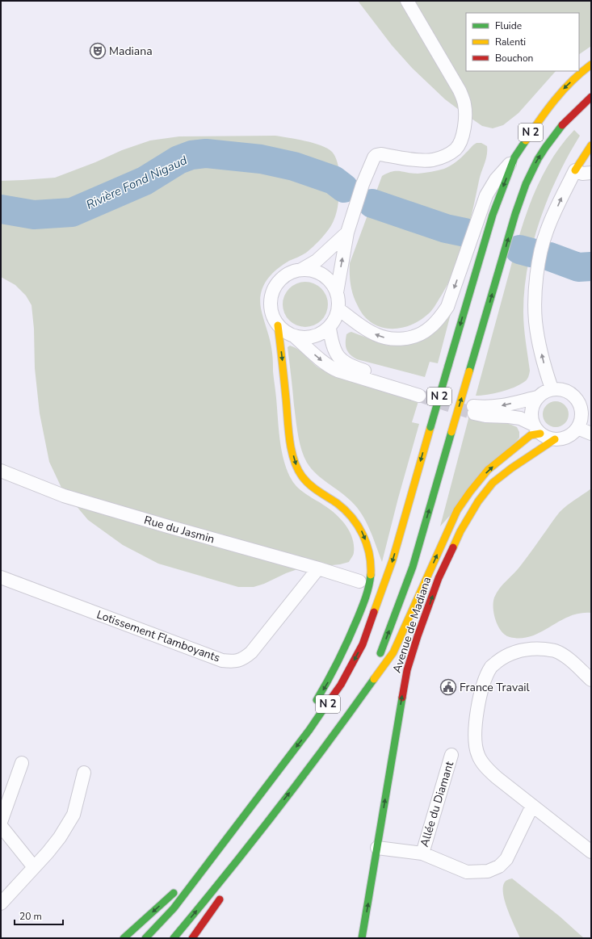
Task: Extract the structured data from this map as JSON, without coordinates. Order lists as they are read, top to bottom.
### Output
{
  "streets": {
    "main road": ["N 2", "Avenue de Madiana"],
    "street": ["Rue du Jasmin", "Lotissement Flamboyants", "Allée du Diamant"]
  },
  "crossings": [
    ["Rue du Jasmin", "Lotissement Flamboyants"],
    ["Avenue de Madiana", "Allée du Diamant"]
  ],
  "water": ["Rivière Fond Nigaud"],
  "places": {
    "theatre": ["Madiana"],
    "public building": ["France Travail"]
  },
  "legend": ["Fluide", "Ralenti", "Bouchon"],
  "scale_bar": "20 m"
}
